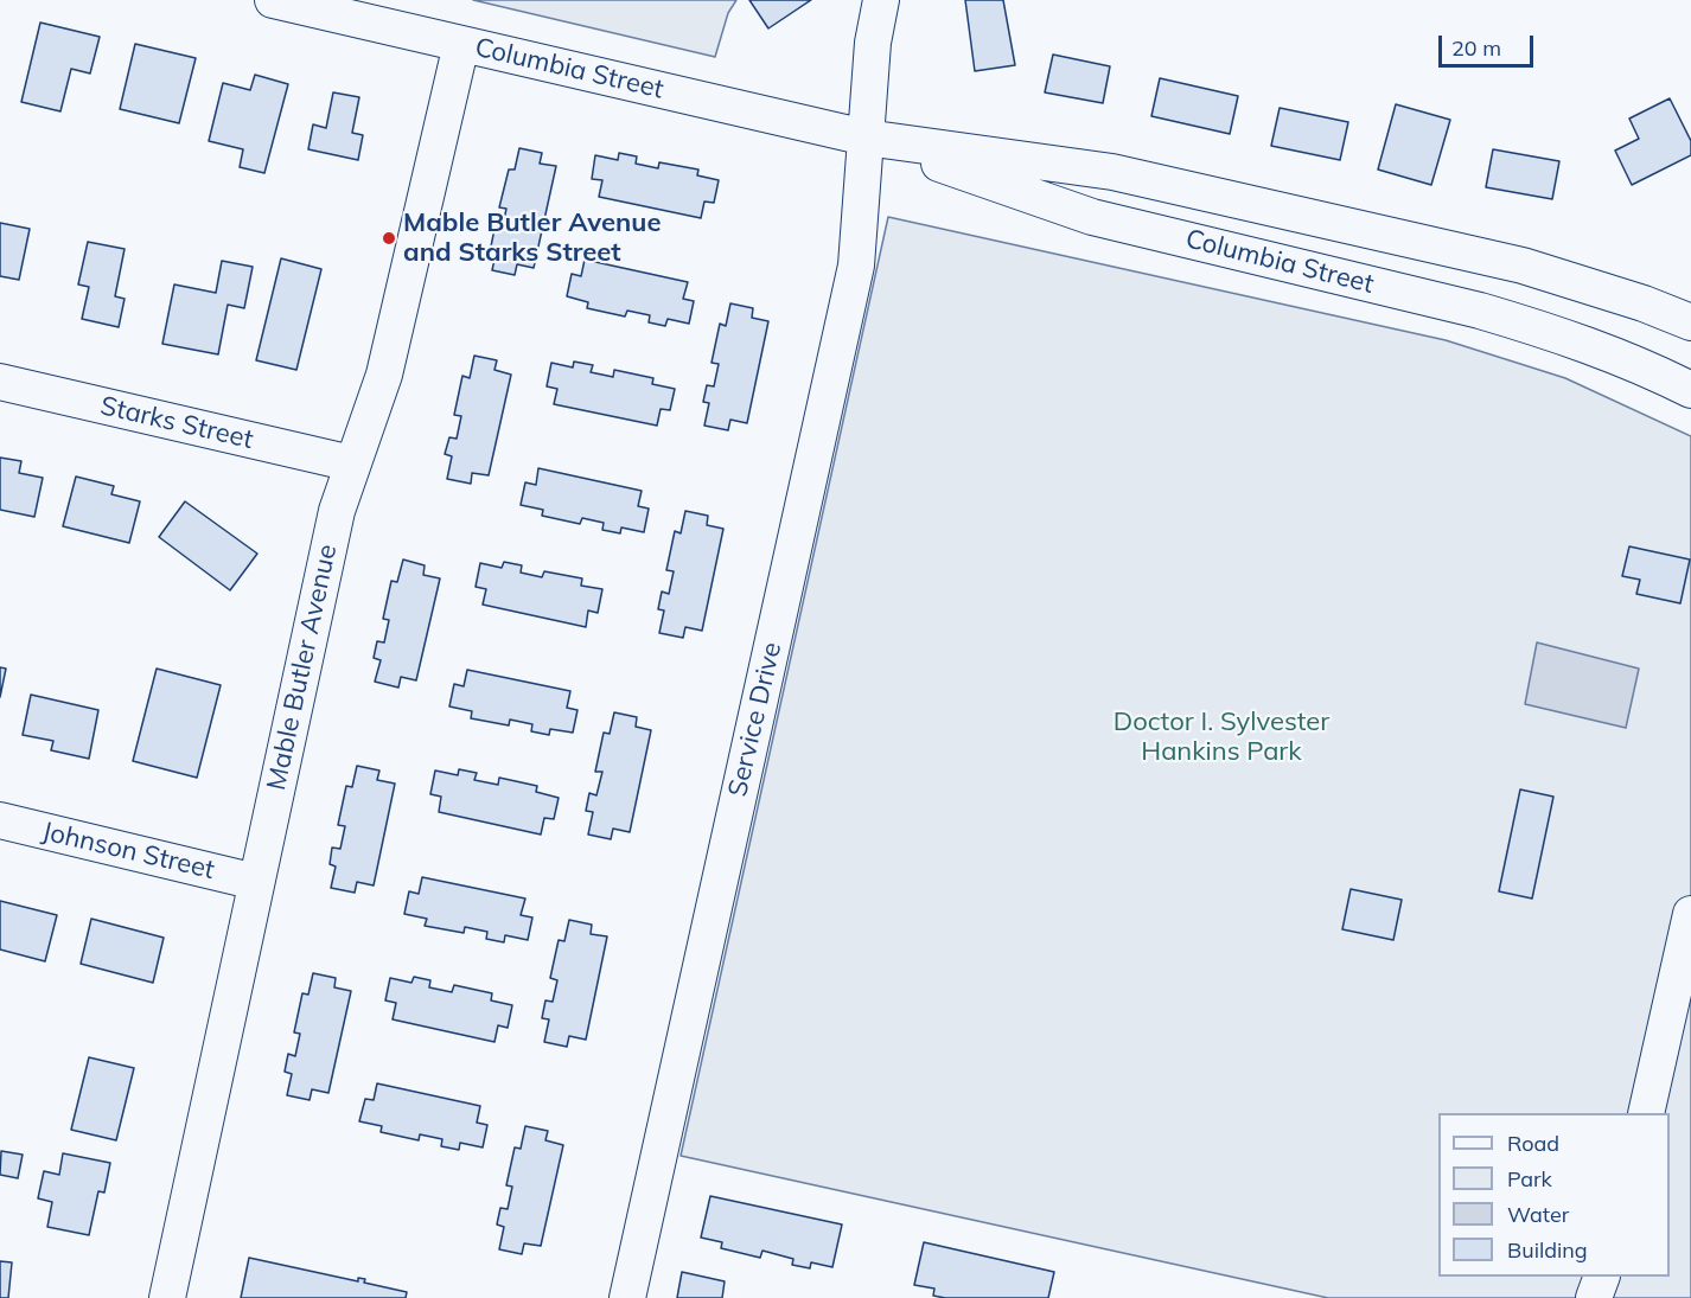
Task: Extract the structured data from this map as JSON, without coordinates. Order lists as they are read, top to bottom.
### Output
{
  "streets": {
    "street": [
      "Columbia Street",
      "Starks Street",
      "Mable Butler Avenue",
      "Service Drive",
      "Johnson Street"
    ]
  },
  "crossings": [
    ["Columbia Street", "Mable Butler Avenue"],
    ["Columbia Street", "Service Drive"],
    ["Starks Street", "Mable Butler Avenue"],
    ["Mable Butler Avenue", "Johnson Street"]
  ],
  "parks": ["Doctor I. Sylvester Hankins Park"],
  "places": ["Mable Butler Avenue and Starks Street"],
  "legend": [
    "Road",
    "Park",
    "Water",
    "Building"
  ],
  "scale_bar": "20 m"
}
